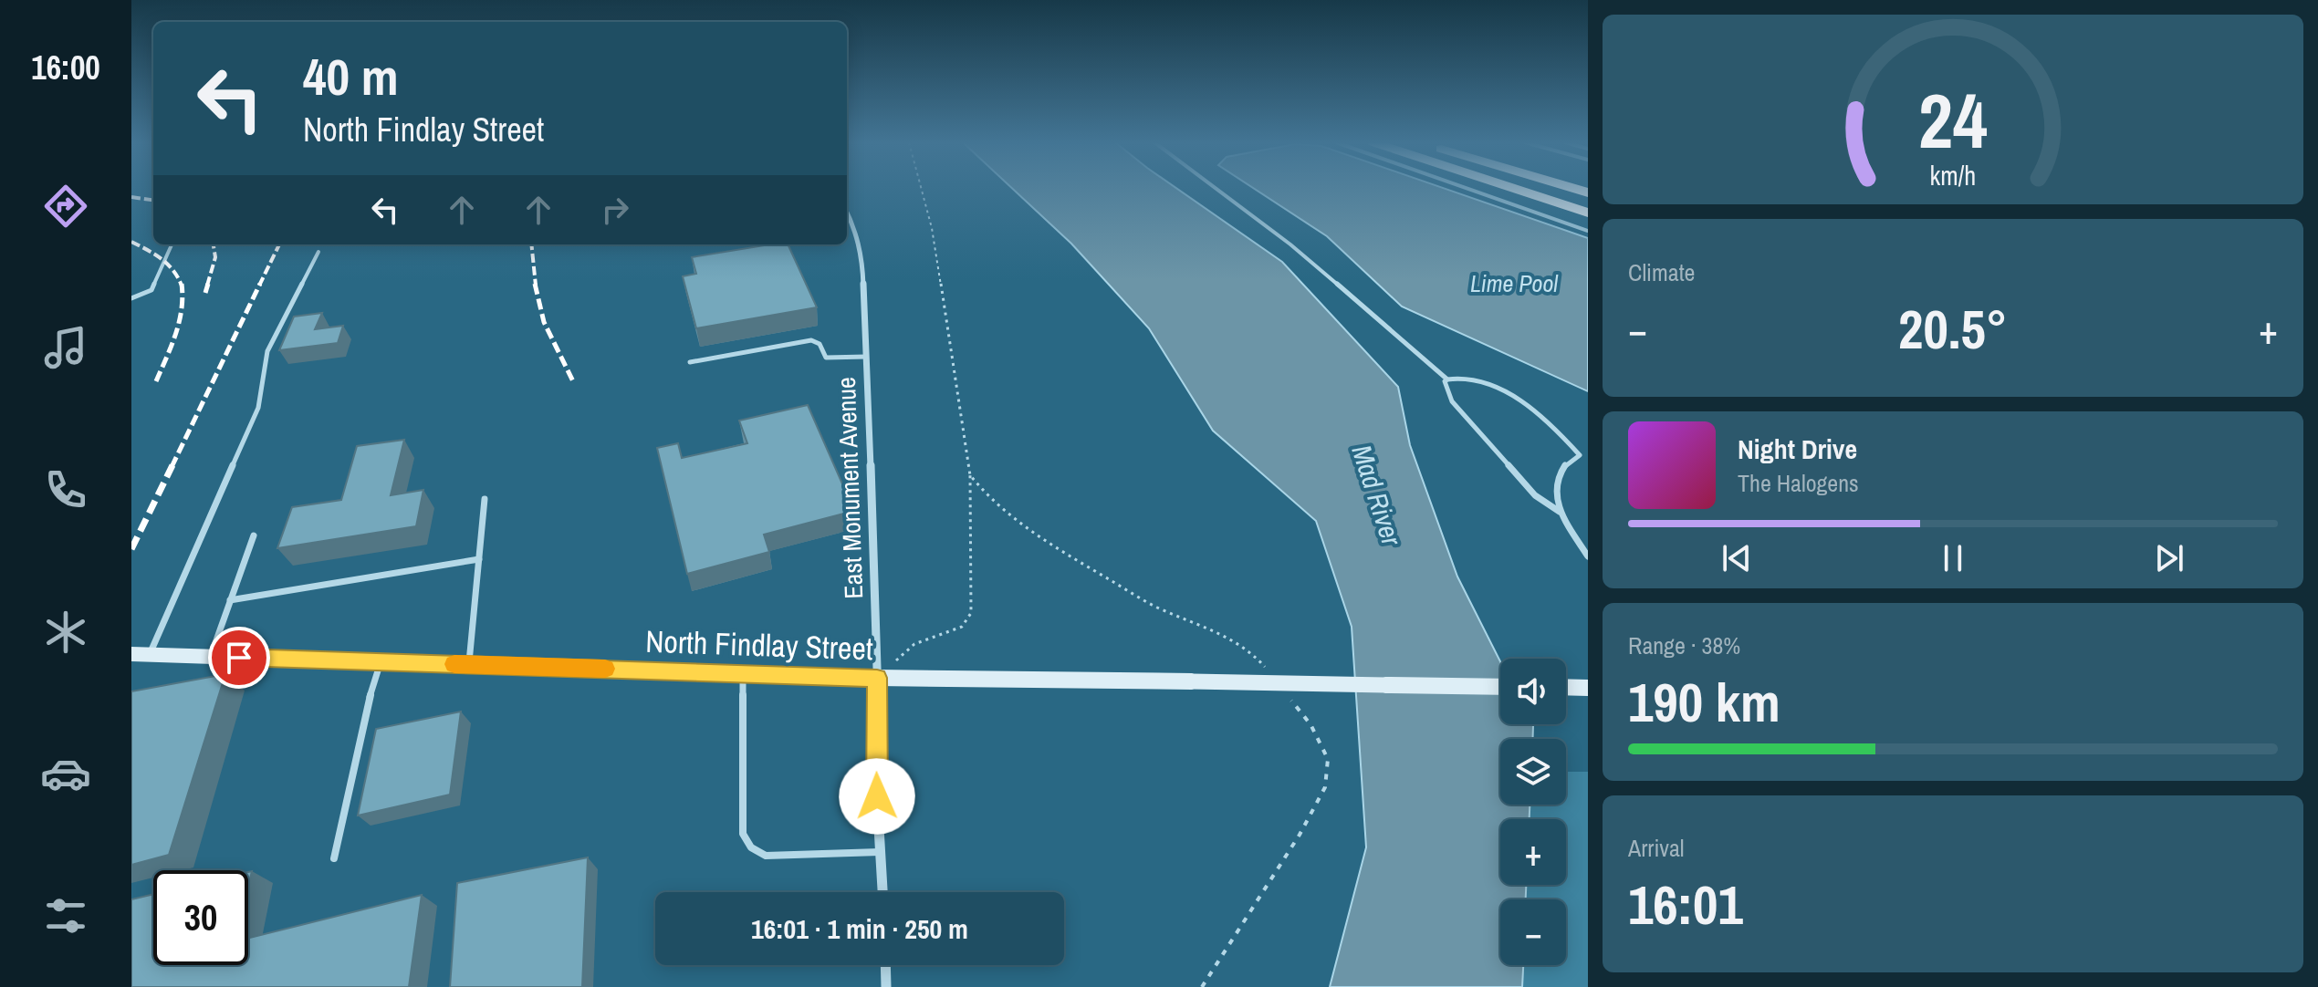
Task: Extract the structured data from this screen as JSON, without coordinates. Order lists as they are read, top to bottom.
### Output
{
  "streets": {
    "main road": ["North Findlay Street"],
    "street": ["East Monument Avenue"]
  },
  "crossings": [
    ["East Monument Avenue", "North Findlay Street"]
  ],
  "water": ["Lime Pool", "Mad River"],
  "page": {
    "tabs": "16:00",
    "turn": ["40 m", "North Findlay Street"],
    "tile": [
      "Climate",
      ["Range · 38%", "190 km"],
      ["Arrival", "16:01"]
    ],
    "heat": ["−", "20.5°", "+"],
    "song": ["Night Drive", "The Halogens"],
    "map_buttons": ["+", "−"],
    "limit": "30",
    "trip": "16:01 · 1 min · 250 m",
    "gauge": ["24", "km/h"]
  }
}
